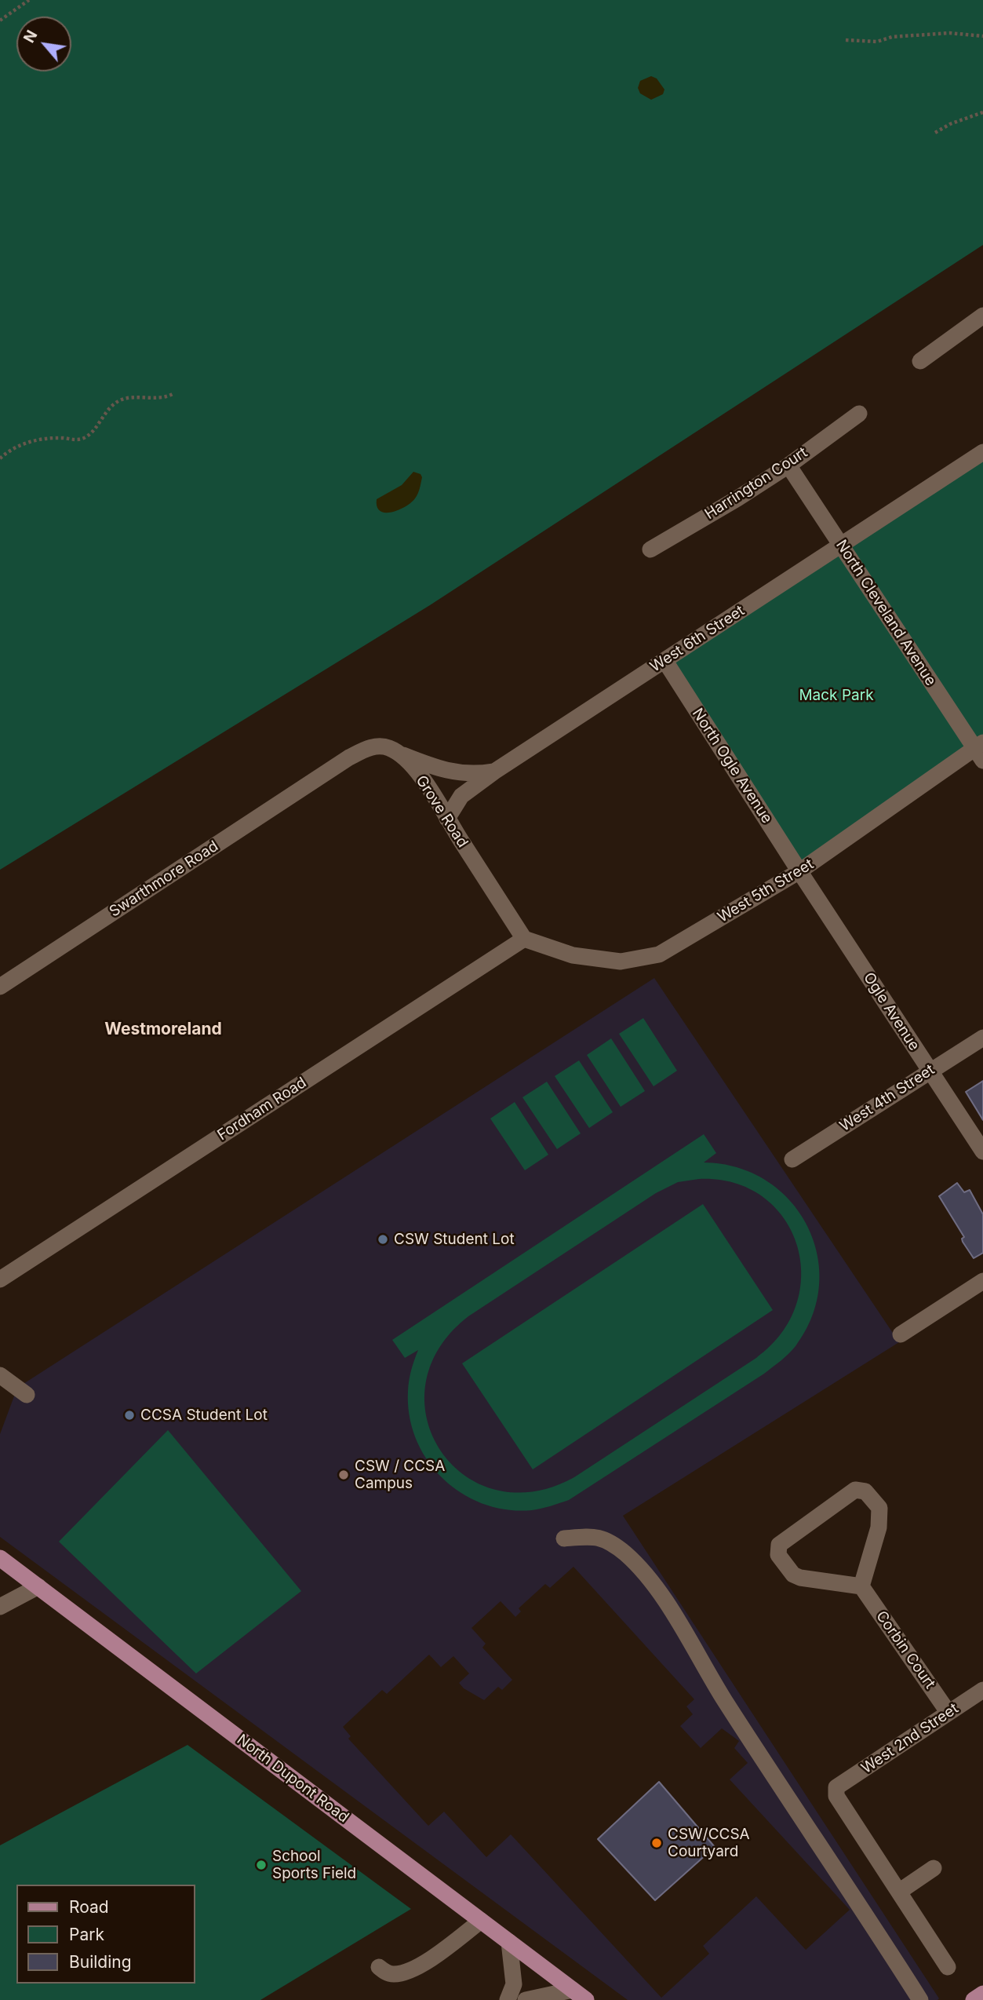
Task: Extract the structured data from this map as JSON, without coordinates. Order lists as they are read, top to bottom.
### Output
{
  "streets": {
    "main road": ["North Dupont Road"],
    "street": [
      "Harrington Court",
      "North Cleveland Avenue",
      "West 6th Street",
      "North Ogle Avenue",
      "Grove Road",
      "Swarthmore Road",
      "West 5th Street",
      "Ogle Avenue",
      "West 4th Street",
      "Fordham Road",
      "Corbin Court",
      "West 2nd Street"
    ]
  },
  "crossings": [
    ["Harrington Court", "North Cleveland Avenue"],
    ["North Cleveland Avenue", "West 6th Street"],
    ["North Cleveland Avenue", "West 5th Street"],
    ["West 6th Street", "North Ogle Avenue"],
    ["West 6th Street", "Grove Road"],
    ["West 6th Street", "Swarthmore Road"],
    ["North Ogle Avenue", "West 5th Street"],
    ["North Ogle Avenue", "Ogle Avenue"],
    ["Grove Road", "Swarthmore Road"],
    ["Grove Road", "West 5th Street"],
    ["Grove Road", "Fordham Road"],
    ["West 5th Street", "Ogle Avenue"],
    ["West 5th Street", "Fordham Road"],
    ["Ogle Avenue", "West 4th Street"],
    ["Corbin Court", "West 2nd Street"]
  ],
  "districts": ["Westmoreland"],
  "parks": ["Mack Park"],
  "places": [
    "CSW Student Lot",
    "CCSA Student Lot",
    "CSW / CCSA Campus",
    "CSW/CCSA Courtyard",
    "School Sports Field"
  ],
  "legend": ["Road", "Park", "Building"],
  "north": "top left"
}
